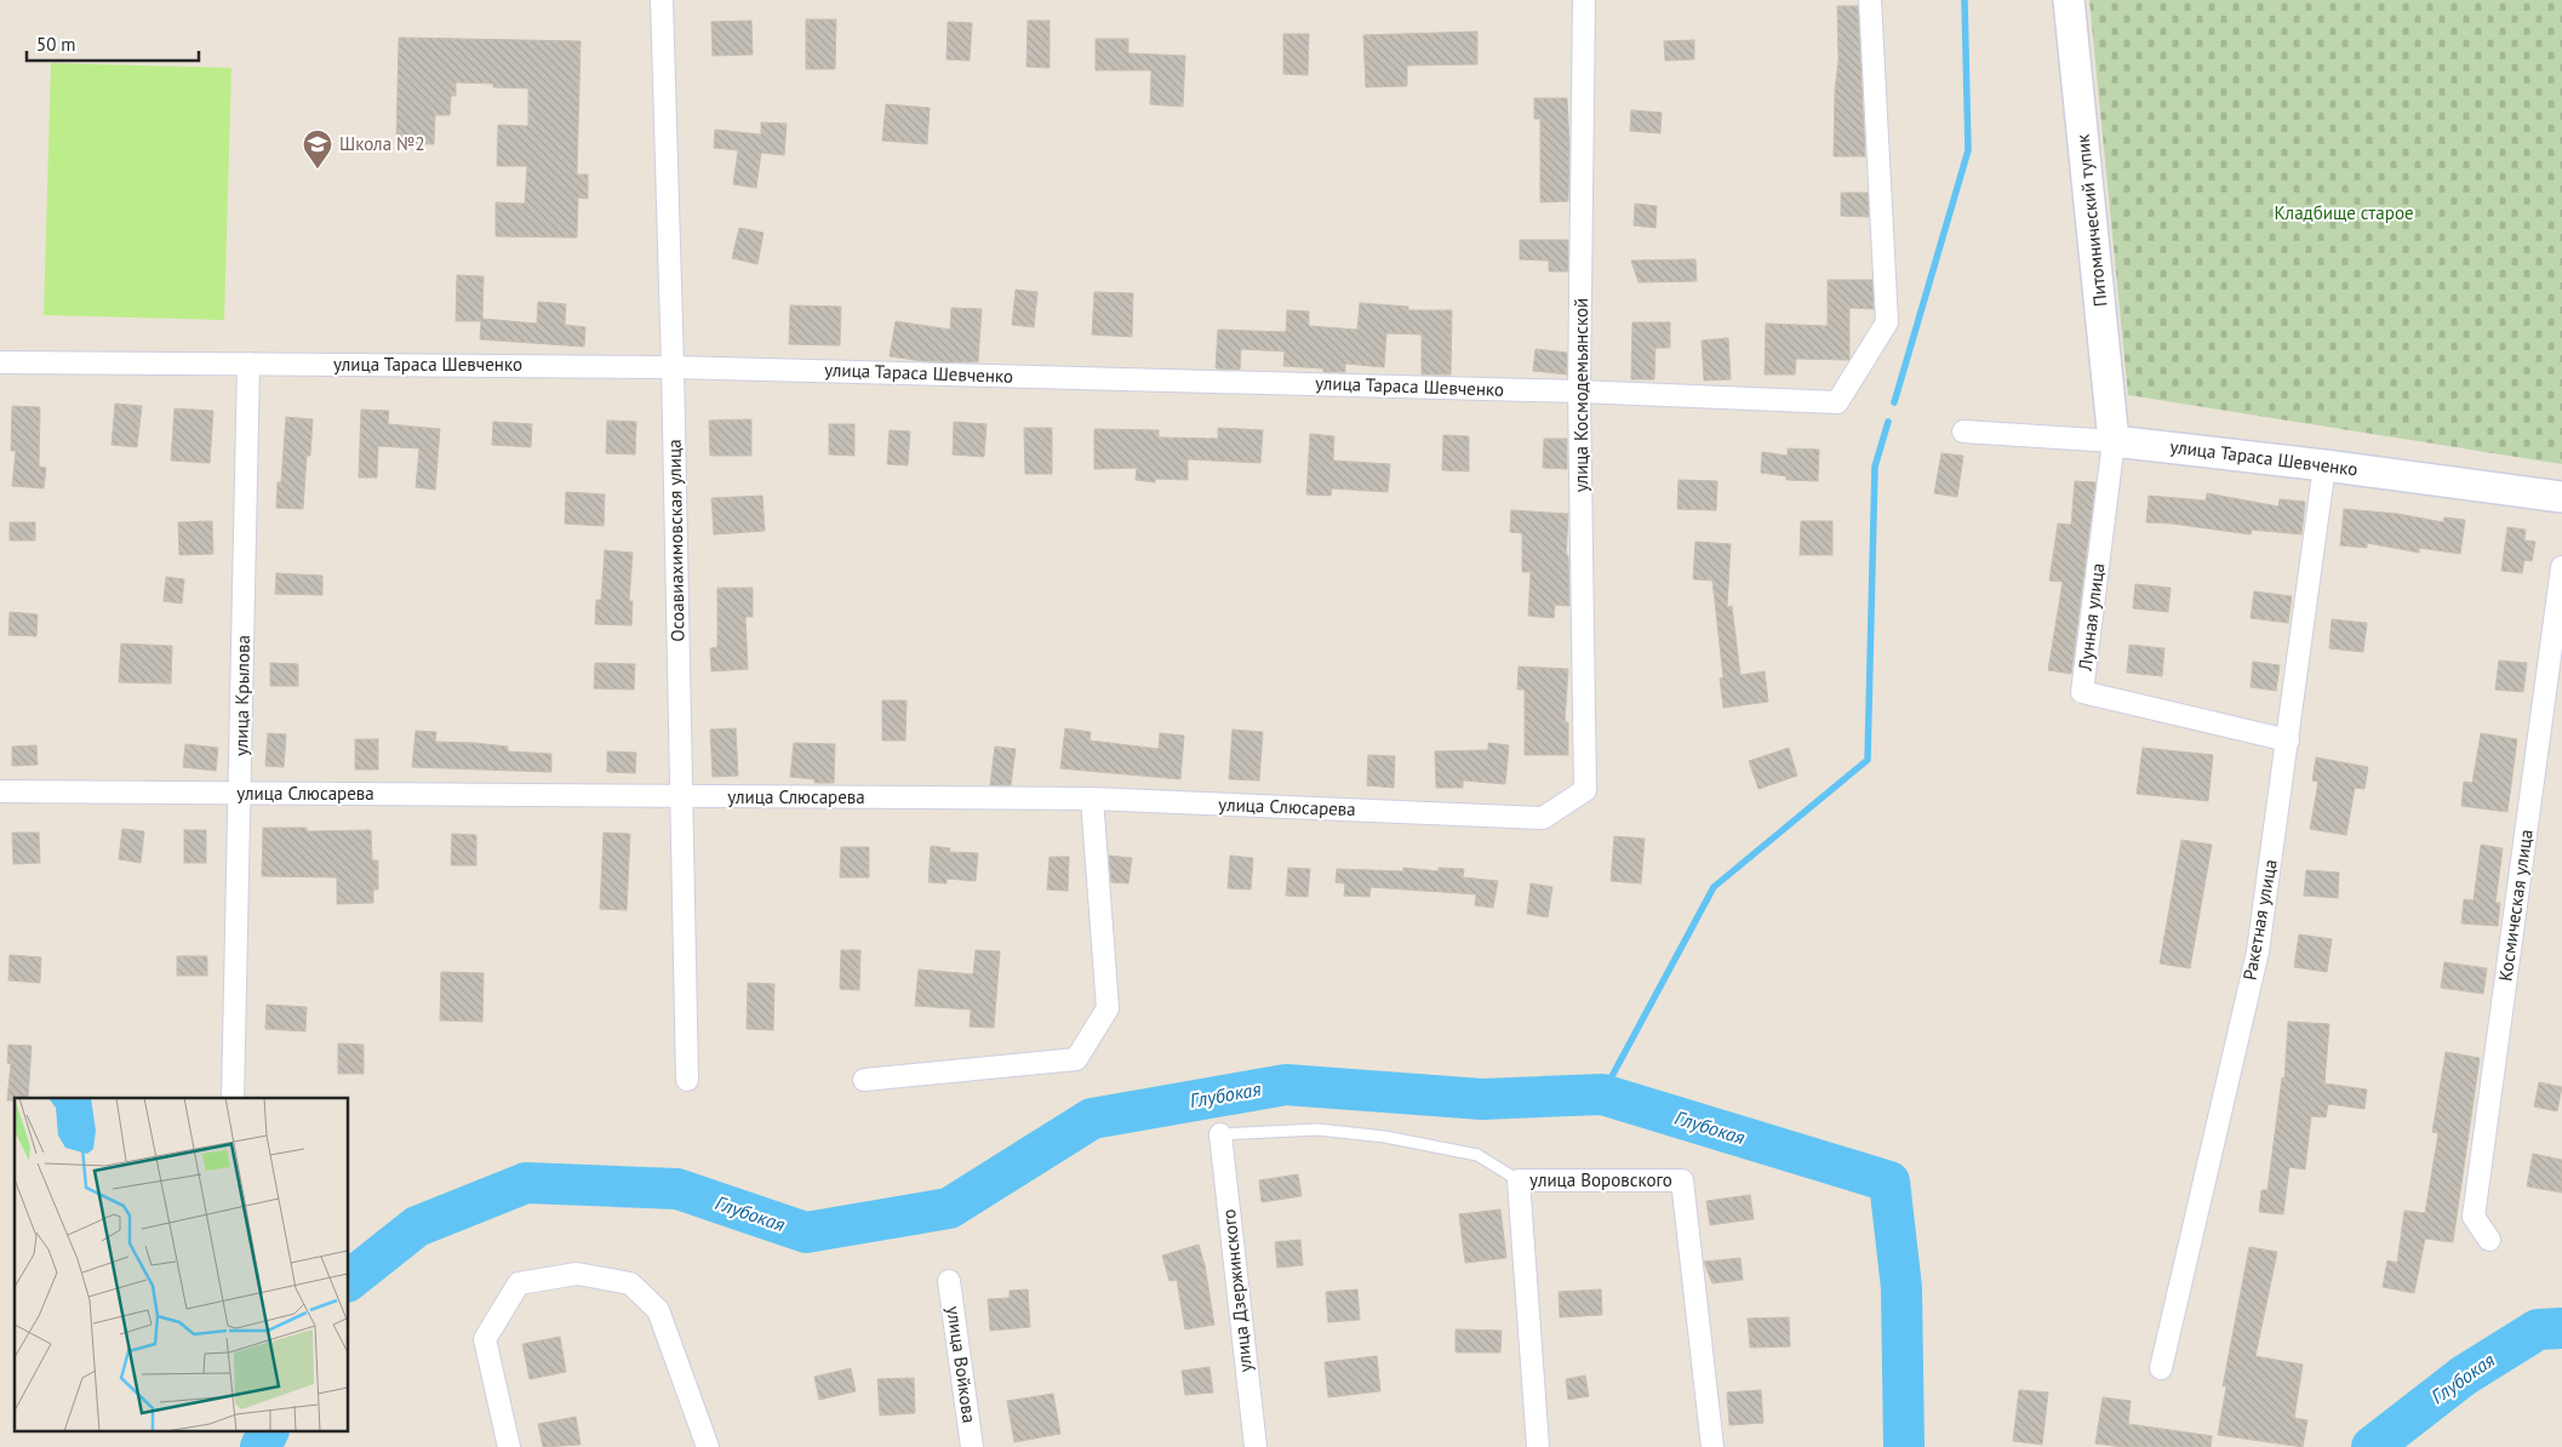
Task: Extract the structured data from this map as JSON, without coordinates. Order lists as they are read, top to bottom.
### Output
{
  "streets": {
    "street": [
      "Питомнический тупик",
      "улица Тараса Шевченко",
      "улица Космодемьянской",
      "Осоавиахимовская улица",
      "Лунная улица",
      "улица Крылова",
      "улица Слюсарева",
      "Космическая улица",
      "Ракетная улица",
      "улица Воровского",
      "улица Дзержинского",
      "улица Войкова"
    ]
  },
  "crossings": [
    ["Питомнический тупик", "улица Тараса Шевченко"],
    ["Питомнический тупик", "Лунная улица"],
    ["улица Тараса Шевченко", "улица Космодемьянской"],
    ["улица Тараса Шевченко", "Осоавиахимовская улица"],
    ["улица Тараса Шевченко", "Лунная улица"],
    ["улица Тараса Шевченко", "улица Крылова"],
    ["улица Тараса Шевченко", "Ракетная улица"],
    ["улица Космодемьянской", "улица Слюсарева"],
    ["Осоавиахимовская улица", "улица Слюсарева"],
    ["Лунная улица", "Ракетная улица"],
    ["улица Крылова", "улица Слюсарева"]
  ],
  "water": ["Глубокая"],
  "parks": ["Кладбище старое"],
  "places": {
    "school or university": ["Школа №2"]
  },
  "scale_bar": "50 m"
}
